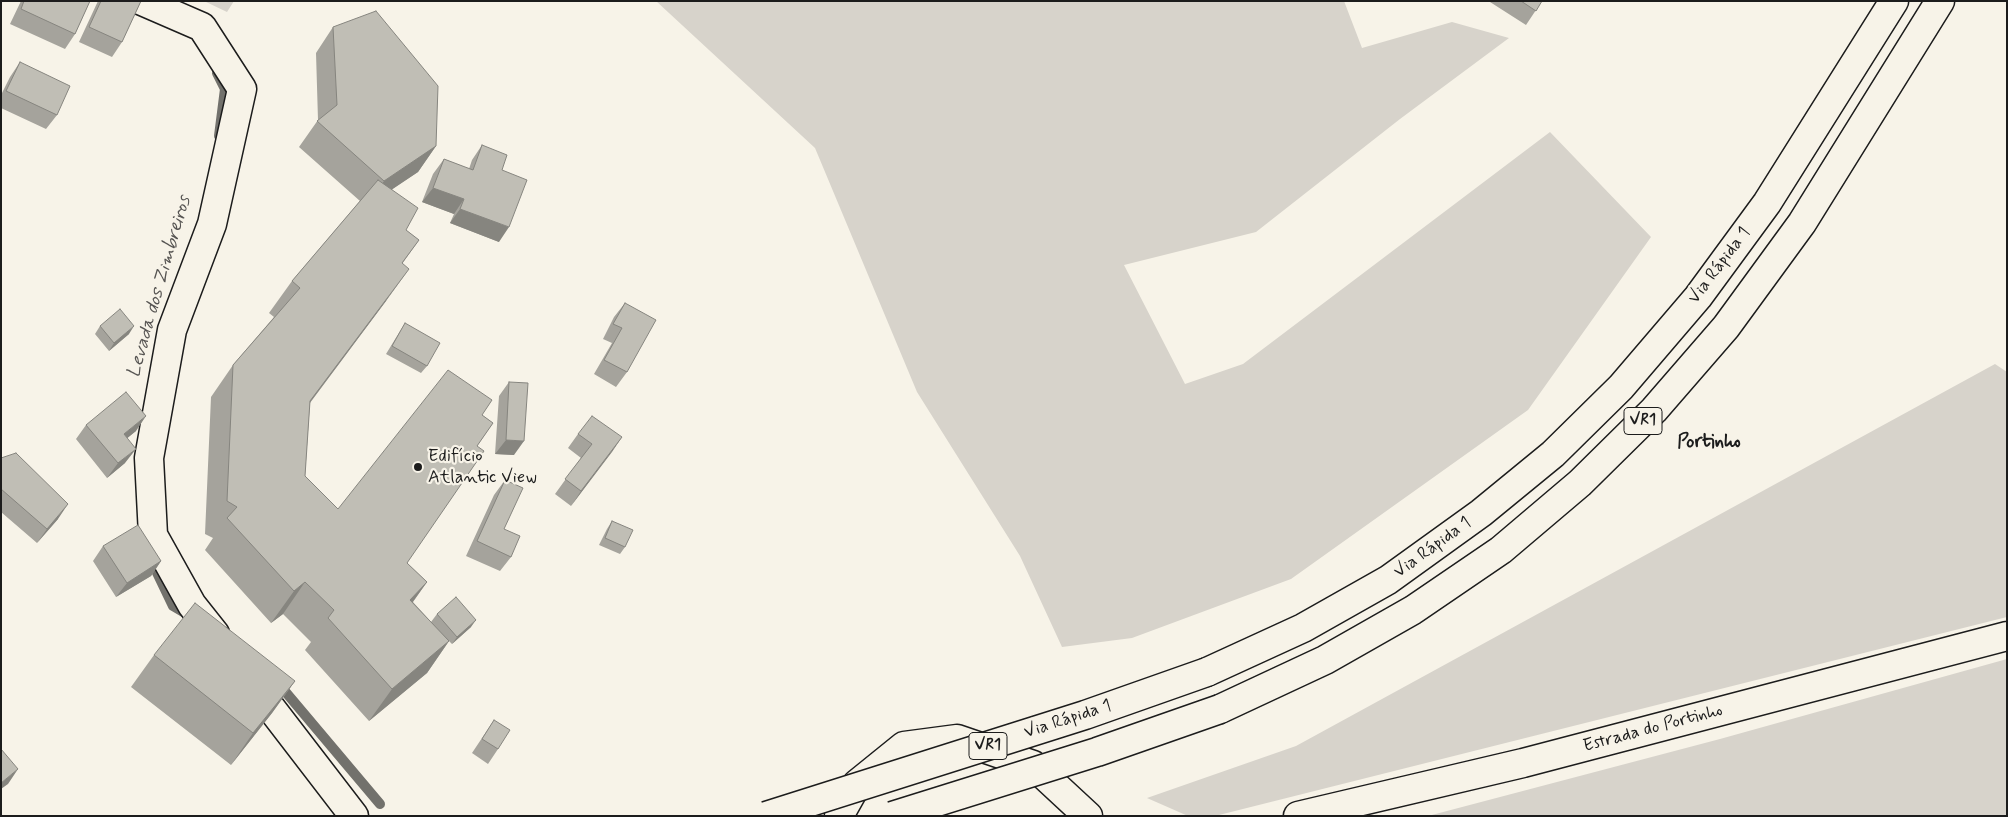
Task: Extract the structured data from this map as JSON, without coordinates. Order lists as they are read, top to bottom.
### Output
{
  "streets": {
    "main road": ["Via Rápida 1", "VR1", "Estrada do Portinho"]
  },
  "districts": ["Portinho"],
  "water": ["Levada dos Zimbreiros"],
  "places": ["Edifício Atlantic View"]
}
